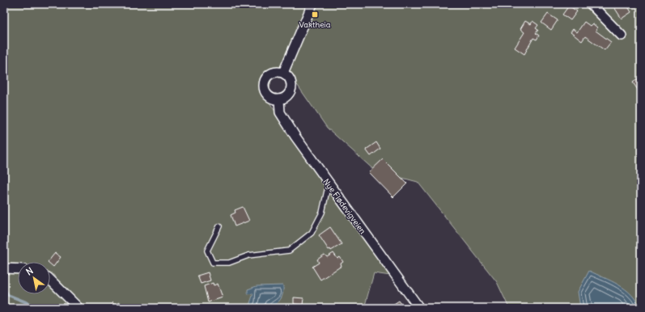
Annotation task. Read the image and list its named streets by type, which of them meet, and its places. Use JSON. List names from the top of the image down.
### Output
{
  "streets": {
    "street": ["Nye Flødevigveien"]
  },
  "places": {
    "transit": ["Vaktheia"]
  },
  "north": "top left"
}
